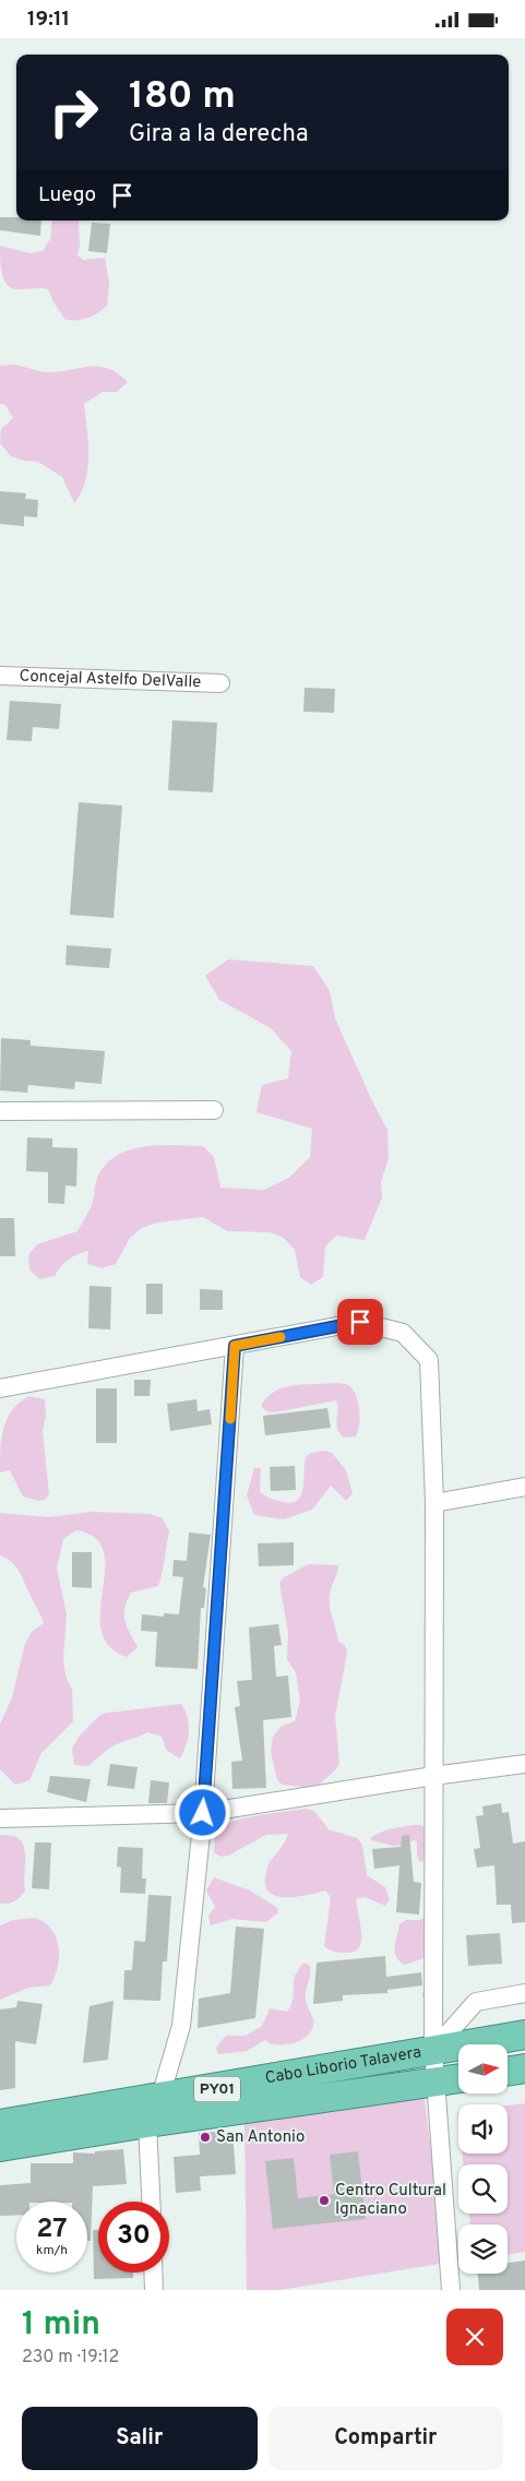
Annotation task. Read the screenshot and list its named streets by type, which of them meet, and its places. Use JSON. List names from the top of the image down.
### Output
{
  "streets": {
    "highway": ["Cabo Liborio Talavera", "PY01"],
    "street": ["Concejal Astelfo DelValle"]
  },
  "places": ["San Antonio", "Centro Cultural Ignaciano"],
  "north": "right",
  "page": {
    "status": "19:11",
    "turn": ["180 m", "Gira a la derecha"],
    "then": "Luego",
    "speed": "27 km/h",
    "limit": "30",
    "heading": ["1 min", "230 m · 19:12"],
    "buttons": ["Salir", "Compartir"]
  }
}
